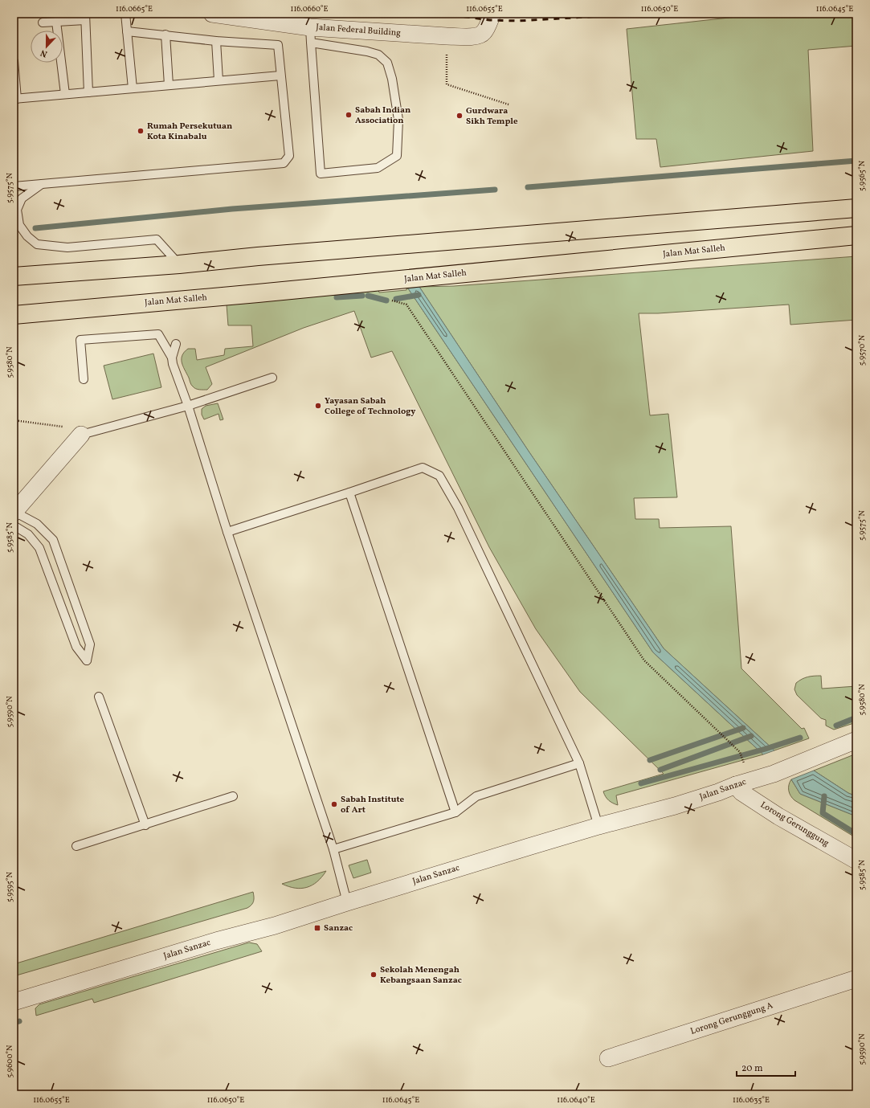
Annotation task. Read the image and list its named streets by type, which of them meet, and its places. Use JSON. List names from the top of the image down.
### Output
{
  "streets": {
    "main road": ["Jalan Mat Salleh"],
    "street": [
      "Jalan Federal Building",
      "Jalan Sanzac",
      "Lorong Gerunggung",
      "Lorong Gerunggung A"
    ]
  },
  "crossings": [
    ["Jalan Sanzac", "Lorong Gerunggung"]
  ],
  "places": {
    "other": [
      "Sabah Indian Association",
      "Gurdwara Sikh Temple",
      "Rumah Persekutuan Kota Kinabalu",
      "Yayasan Sabah College of Technology",
      "Sabah Institute of Art",
      "Sekolah Menengah Kebangsaan Sanzac"
    ],
    "transit": ["Sanzac"]
  },
  "scale_bar": "20 m",
  "north": "bottom",
  "coordinates": [
    "116.0665°E",
    "116.0660°E",
    "116.0655°E",
    "116.0650°E",
    "116.0645°E",
    "5.9565°N",
    "5.9575°N",
    "5.9570°N",
    "5.9580°N",
    "5.9585°N",
    "5.9590°N",
    "5.9595°N",
    "5.9600°N",
    "116.0640°E",
    "116.0635°E"
  ]
}
